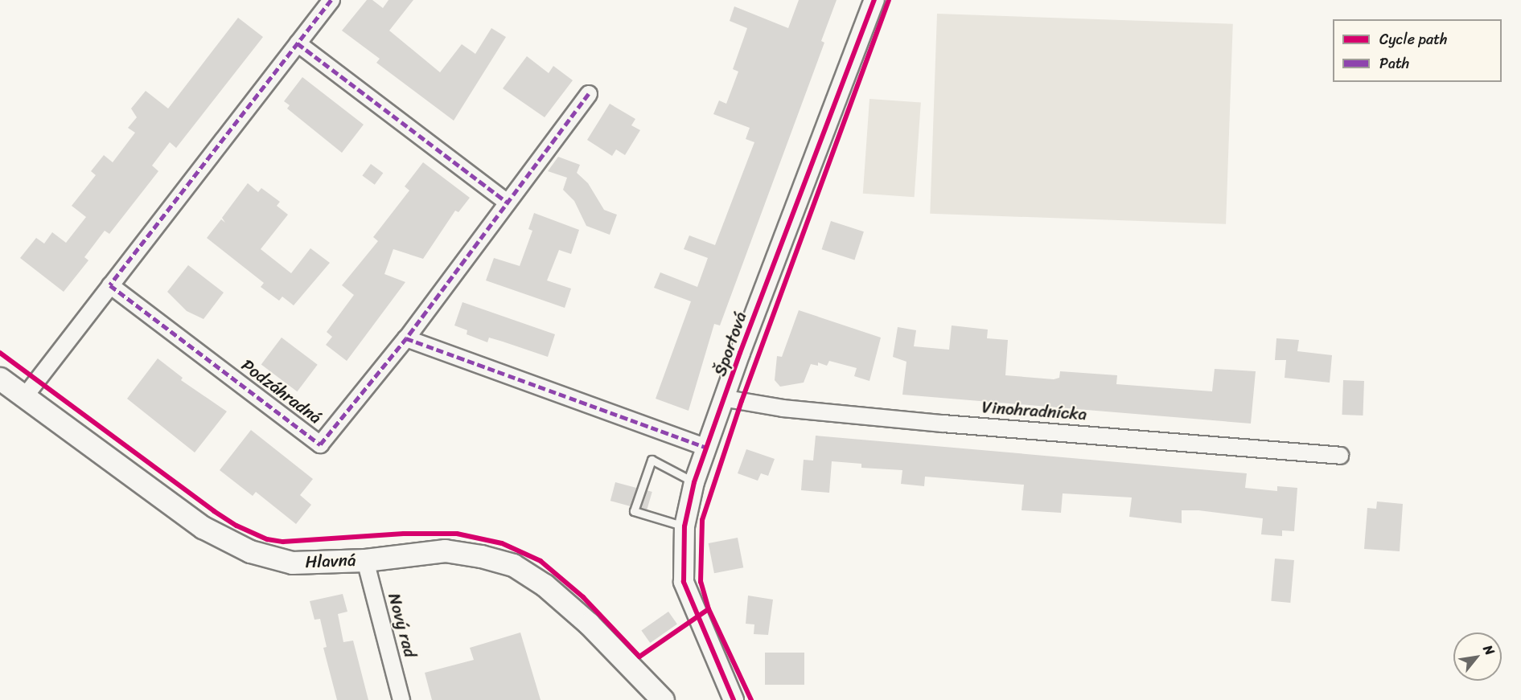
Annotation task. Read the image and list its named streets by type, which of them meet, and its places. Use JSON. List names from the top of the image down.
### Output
{
  "streets": {
    "main road": ["Hlavná"],
    "street": [
      "Športová",
      "Podzáhradná",
      "Vinohradnícka",
      "Nový rad"
    ]
  },
  "crossings": [
    ["Športová", "Vinohradnícka"],
    ["Hlavná", "Nový rad"]
  ],
  "legend": ["Cycle path", "Path"],
  "north": "top right"
}
